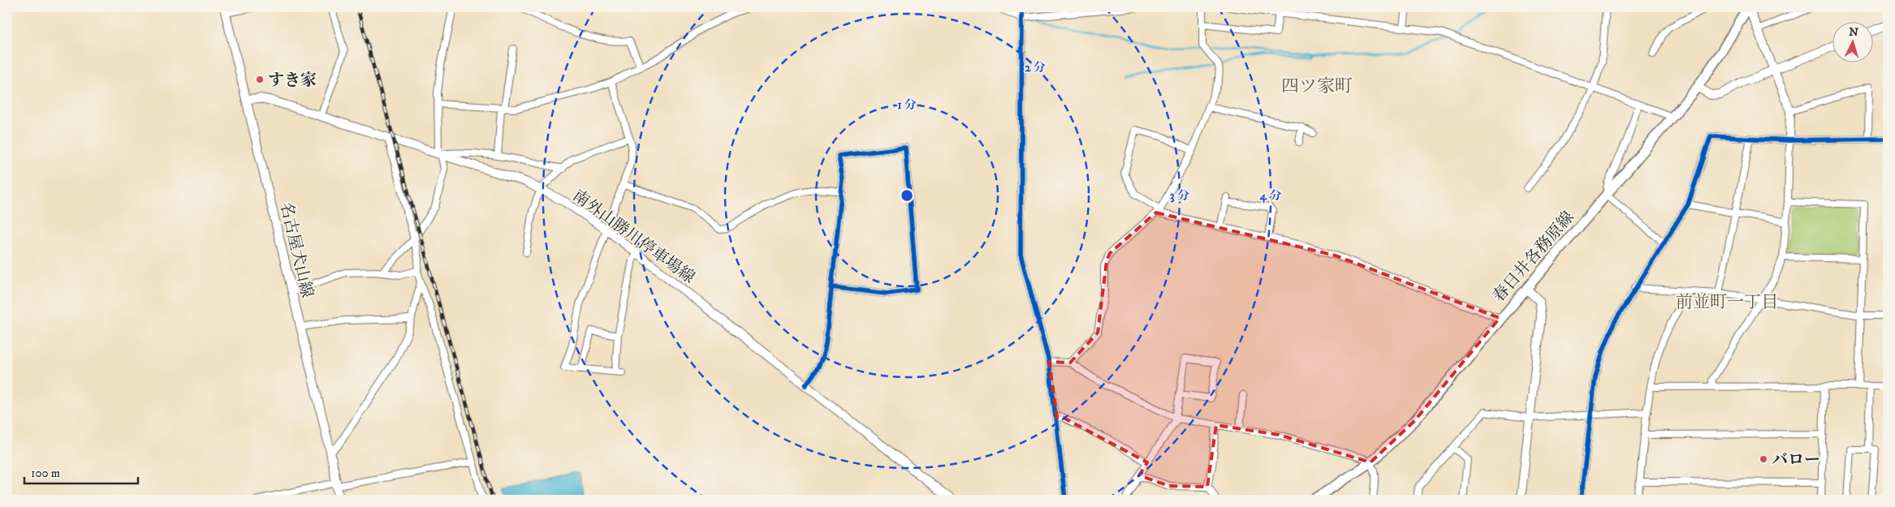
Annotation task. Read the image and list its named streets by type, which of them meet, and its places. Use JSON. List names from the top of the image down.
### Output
{
  "streets": {
    "main road": ["南外山勝川停車場線", "名古屋犬山線", "春日井各務原線"]
  },
  "crossings": [
    ["南外山勝川停車場線", "名古屋犬山線"]
  ],
  "districts": ["四ツ家町", "前並町一丁目"],
  "places": ["すき家", "バロー"],
  "scale_bar": "100 m",
  "north": "top",
  "rings": [
    "2 分",
    "1 分",
    "3 分",
    "4 分"
  ]
}
